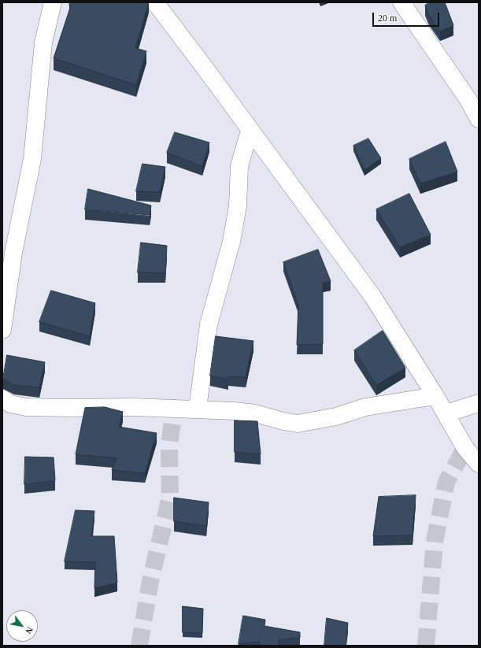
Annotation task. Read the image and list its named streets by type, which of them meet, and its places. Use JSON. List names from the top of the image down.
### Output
{
  "scale_bar": "20 m",
  "north": "bottom right"
}
